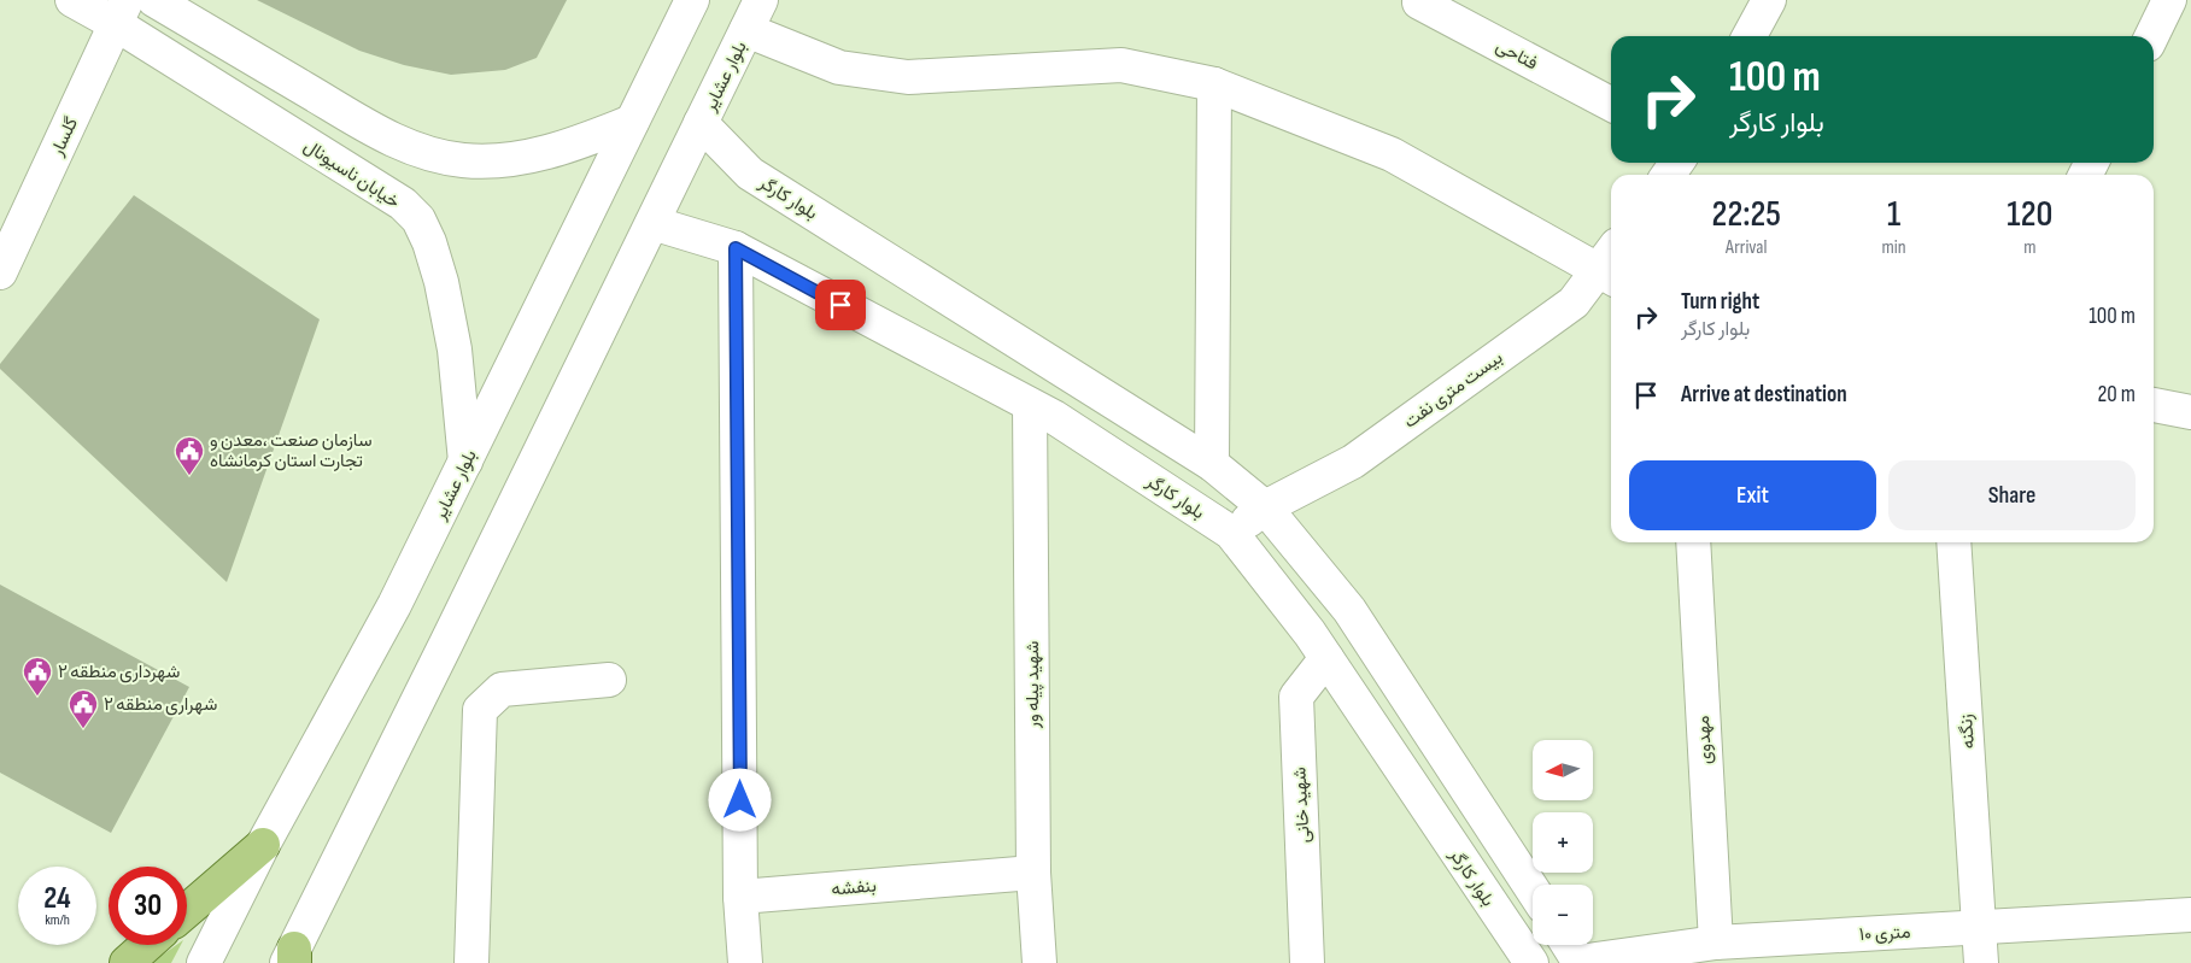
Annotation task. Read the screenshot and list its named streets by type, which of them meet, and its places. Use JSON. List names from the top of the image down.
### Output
{
  "streets": {
    "street": [
      "فتاحی",
      "بلوار عشایر",
      "گلسار",
      "خیابان ناسیونال",
      "بلوار کارگر",
      "بیست متری نفت",
      "شهید پیله ور",
      "زنگنه",
      "مهدوی",
      "شهید خانی",
      "بنفشه",
      "۱۰ متری"
    ]
  },
  "crossings": [
    ["بلوار عشایر", "خیابان ناسیونال"],
    ["بلوار عشایر", "بلوار کارگر"],
    ["گلسار", "خیابان ناسیونال"],
    ["بلوار کارگر", "بیست متری نفت"],
    ["بلوار کارگر", "شهید پیله ور"],
    ["بلوار کارگر", "شهید خانی"],
    ["شهید پیله ور", "بنفشه"],
    ["زنگنه", "۱۰ متری"],
    ["مهدوی", "۱۰ متری"]
  ],
  "places": {
    "public building": ["سازمان صنعت ،معدن و تجارت استان کرمانشاه", "شهرداری منطقه ۲", "شهراری منطقه ۲"]
  },
  "north": "left",
  "page": {
    "turn": ["100 m", "بلوار کارگر"],
    "eta": [
      "22:25",
      "Arrival",
      "1",
      "min",
      "120",
      "m"
    ],
    "list": [
      {
        "name": "Turn right",
        "note": "بلوار کارگر",
        "value": "100 m"
      },
      {
        "name": "Arrive at destination",
        "value": "20 m"
      }
    ],
    "buttons": ["Exit", "Share"],
    "map_buttons": ["+", "−"],
    "speed": "24 km/h",
    "limit": "30"
  }
}
